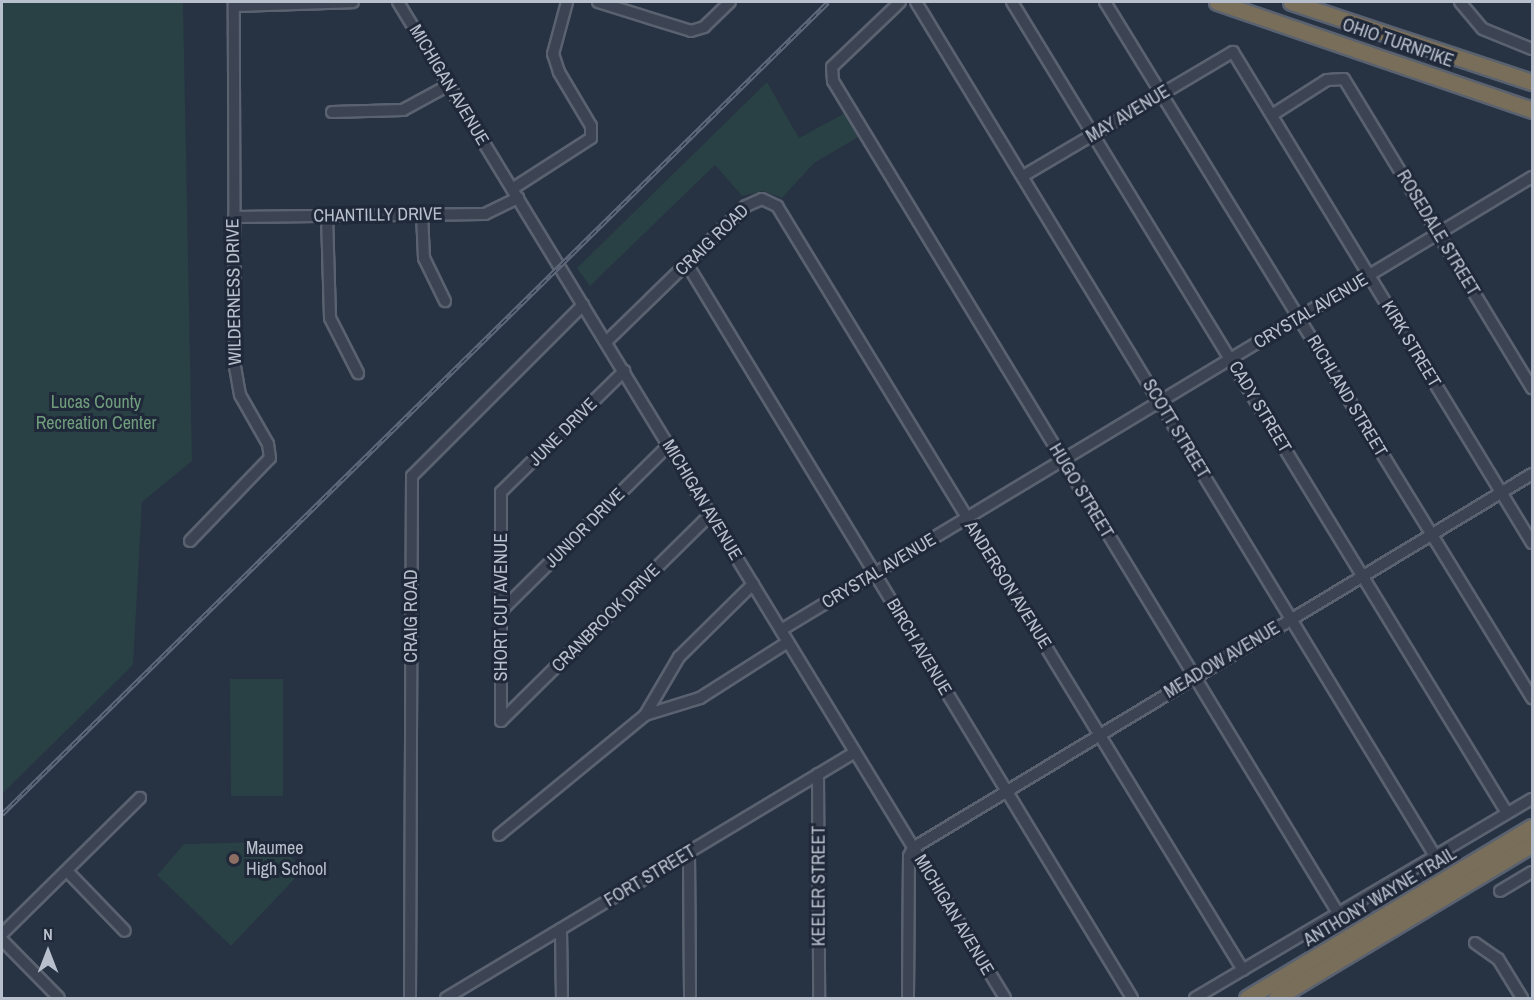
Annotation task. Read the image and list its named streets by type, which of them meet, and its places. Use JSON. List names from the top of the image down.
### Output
{
  "streets": {
    "highway": ["OHIO TURNPIKE", "ANTHONY WAYNE TRAIL"],
    "street": [
      "MICHIGAN AVENUE",
      "MAY AVENUE",
      "CHANTILLY DRIVE",
      "ROSEDALE STREET",
      "CRAIG ROAD",
      "WILDERNESS DRIVE",
      "CRYSTAL AVENUE",
      "KIRK STREET",
      "RICHLAND STREET",
      "CADY STREET",
      "SCOTT STREET",
      "JUNE DRIVE",
      "HUGO STREET",
      "JUNIOR DRIVE",
      "ANDERSON AVENUE",
      "SHORT CUT AVENUE",
      "CRANBROOK DRIVE",
      "BIRCH AVENUE",
      "MEADOW AVENUE",
      "FORT STREET",
      "KEELER STREET"
    ]
  },
  "crossings": [
    ["MICHIGAN AVENUE", "CHANTILLY DRIVE"],
    ["MICHIGAN AVENUE", "CRAIG ROAD"],
    ["MICHIGAN AVENUE", "CRYSTAL AVENUE"],
    ["MICHIGAN AVENUE", "JUNE DRIVE"],
    ["MICHIGAN AVENUE", "JUNIOR DRIVE"],
    ["MICHIGAN AVENUE", "CRANBROOK DRIVE"],
    ["MICHIGAN AVENUE", "MEADOW AVENUE"],
    ["MICHIGAN AVENUE", "FORT STREET"],
    ["MAY AVENUE", "KIRK STREET"],
    ["MAY AVENUE", "RICHLAND STREET"],
    ["MAY AVENUE", "CADY STREET"],
    ["MAY AVENUE", "SCOTT STREET"],
    ["CHANTILLY DRIVE", "WILDERNESS DRIVE"],
    ["ROSEDALE STREET", "CRYSTAL AVENUE"],
    ["ROSEDALE STREET", "KIRK STREET"],
    ["CRAIG ROAD", "ANDERSON AVENUE"],
    ["CRAIG ROAD", "BIRCH AVENUE"],
    ["CRYSTAL AVENUE", "KIRK STREET"],
    ["CRYSTAL AVENUE", "RICHLAND STREET"],
    ["CRYSTAL AVENUE", "CADY STREET"],
    ["CRYSTAL AVENUE", "SCOTT STREET"],
    ["CRYSTAL AVENUE", "HUGO STREET"],
    ["CRYSTAL AVENUE", "ANDERSON AVENUE"],
    ["CRYSTAL AVENUE", "BIRCH AVENUE"],
    ["KIRK STREET", "MEADOW AVENUE"],
    ["RICHLAND STREET", "MEADOW AVENUE"],
    ["CADY STREET", "MEADOW AVENUE"],
    ["SCOTT STREET", "MEADOW AVENUE"],
    ["JUNE DRIVE", "SHORT CUT AVENUE"],
    ["HUGO STREET", "MEADOW AVENUE"],
    ["JUNIOR DRIVE", "SHORT CUT AVENUE"],
    ["ANDERSON AVENUE", "MEADOW AVENUE"],
    ["SHORT CUT AVENUE", "CRANBROOK DRIVE"],
    ["BIRCH AVENUE", "MEADOW AVENUE"],
    ["FORT STREET", "KEELER STREET"]
  ],
  "parks": ["Lucas County Recreation Center"],
  "places": ["Maumee High School"],
  "north": "top"
}
